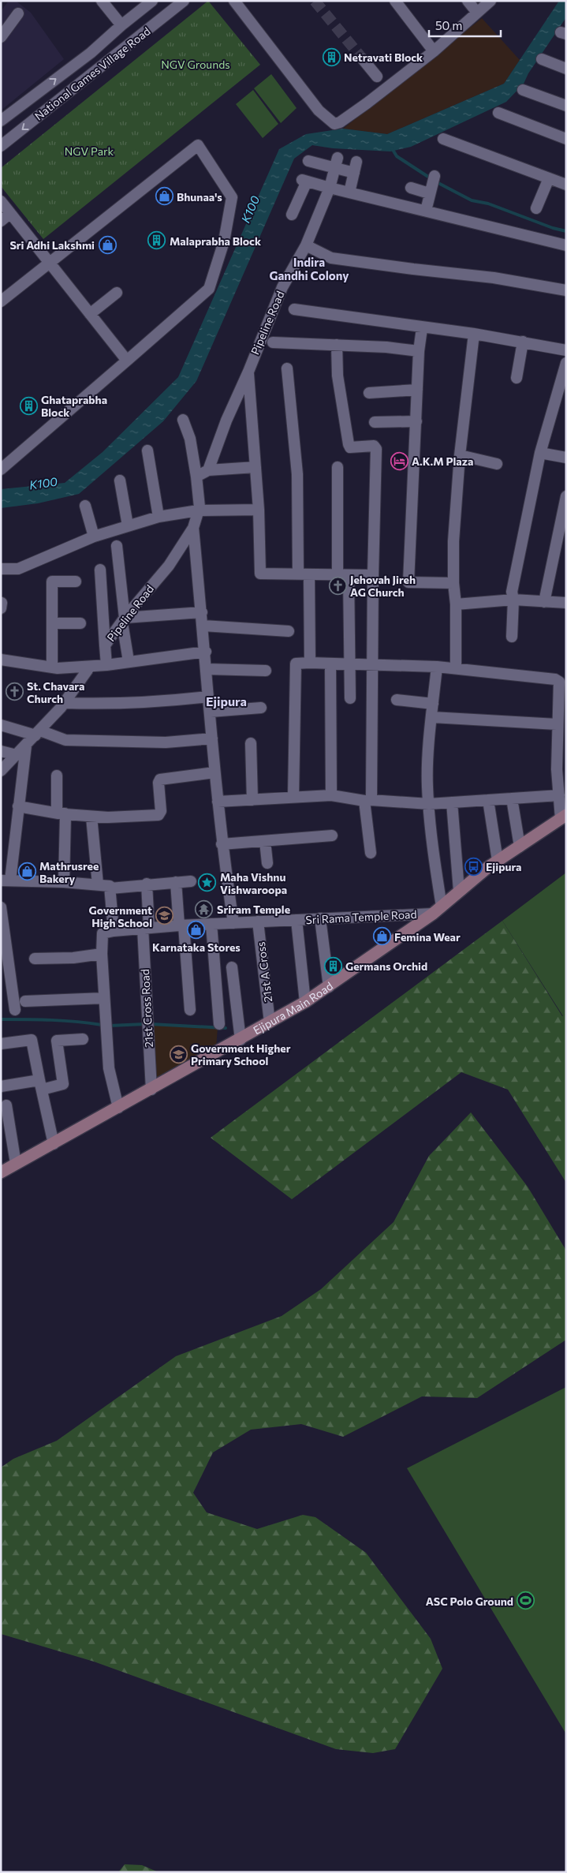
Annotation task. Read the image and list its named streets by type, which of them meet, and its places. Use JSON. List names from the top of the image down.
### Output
{
  "streets": {
    "street": [
      "National Games Village Road",
      "Pipeline Road",
      "Sri Rama Temple Road",
      "21st A Cross",
      "21st Cross Road",
      "Ejipura Main Road"
    ]
  },
  "crossings": [
    ["Sri Rama Temple Road", "21st A Cross"],
    ["Sri Rama Temple Road", "21st Cross Road"],
    ["Sri Rama Temple Road", "Ejipura Main Road"],
    ["21st A Cross", "Ejipura Main Road"],
    ["21st Cross Road", "Ejipura Main Road"]
  ],
  "districts": ["Indira Gandhi Colony", "Ejipura"],
  "water": ["K100"],
  "parks": ["NGV Grounds", "NGV Park"],
  "places": {
    "building": [
      "Netravati Block",
      "Malaprabha Block",
      "Ghataprabha Block",
      "Germans Orchid"
    ],
    "shop": [
      "Bhunaa's",
      "Sri Adhi Lakshmi",
      "Mathrusree Bakery",
      "Karnataka Stores",
      "Femina Wear"
    ],
    "hotel": ["A.K.M Plaza"],
    "church": ["Jehovah Jireh AG Church", "St. Chavara Church"],
    "bus stop": ["Ejipura"],
    "place": ["Maha Vishnu Vishwaroopa"],
    "temple": ["Sriram Temple"],
    "school or university": ["Government High School", "Government Higher Primary School"],
    "sports": ["ASC Polo Ground"]
  },
  "scale_bar": "50 m"
}
